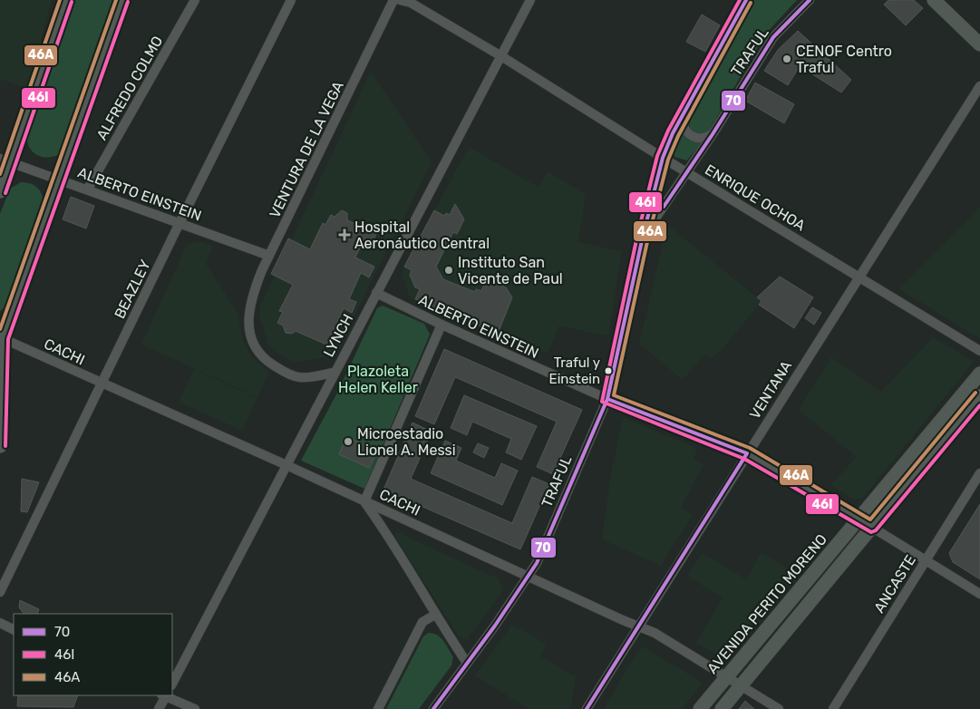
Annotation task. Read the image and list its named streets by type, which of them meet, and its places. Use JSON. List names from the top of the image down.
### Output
{
  "streets": {
    "main road": ["AVENIDA PERITO MORENO"],
    "street": [
      "TRAFUL",
      "ALFREDO COLMO",
      "VENTURA DE LA VEGA",
      "ALBERTO EINSTEIN",
      "ENRIQUE OCHOA",
      "BEAZLEY",
      "LYNCH",
      "CACHI",
      "VENTANA",
      "ANCASTE"
    ]
  },
  "crossings": [
    ["TRAFUL", "ALBERTO EINSTEIN"],
    ["TRAFUL", "ENRIQUE OCHOA"],
    ["TRAFUL", "CACHI"],
    ["ALFREDO COLMO", "ALBERTO EINSTEIN"],
    ["VENTURA DE LA VEGA", "ALBERTO EINSTEIN"],
    ["VENTURA DE LA VEGA", "LYNCH"],
    ["ALBERTO EINSTEIN", "BEAZLEY"],
    ["ALBERTO EINSTEIN", "LYNCH"],
    ["ALBERTO EINSTEIN", "VENTANA"],
    ["ALBERTO EINSTEIN", "ANCASTE"],
    ["ALBERTO EINSTEIN", "AVENIDA PERITO MORENO"],
    ["ENRIQUE OCHOA", "LYNCH"],
    ["ENRIQUE OCHOA", "VENTANA"],
    ["BEAZLEY", "CACHI"],
    ["LYNCH", "CACHI"],
    ["CACHI", "VENTANA"],
    ["CACHI", "AVENIDA PERITO MORENO"]
  ],
  "parks": ["Plazoleta Helen Keller"],
  "places": {
    "other": [
      "CENOF Centro Traful",
      "Instituto San Vicente de Paul",
      "Traful y Einstein",
      "Microestadio Lionel A. Messi"
    ],
    "health": ["Hospital Aeronáutico Central"]
  },
  "lines": ["transit line 70", "transit line 46I", "transit line 46A"],
  "legend": ["70", "46I", "46A"]
}
